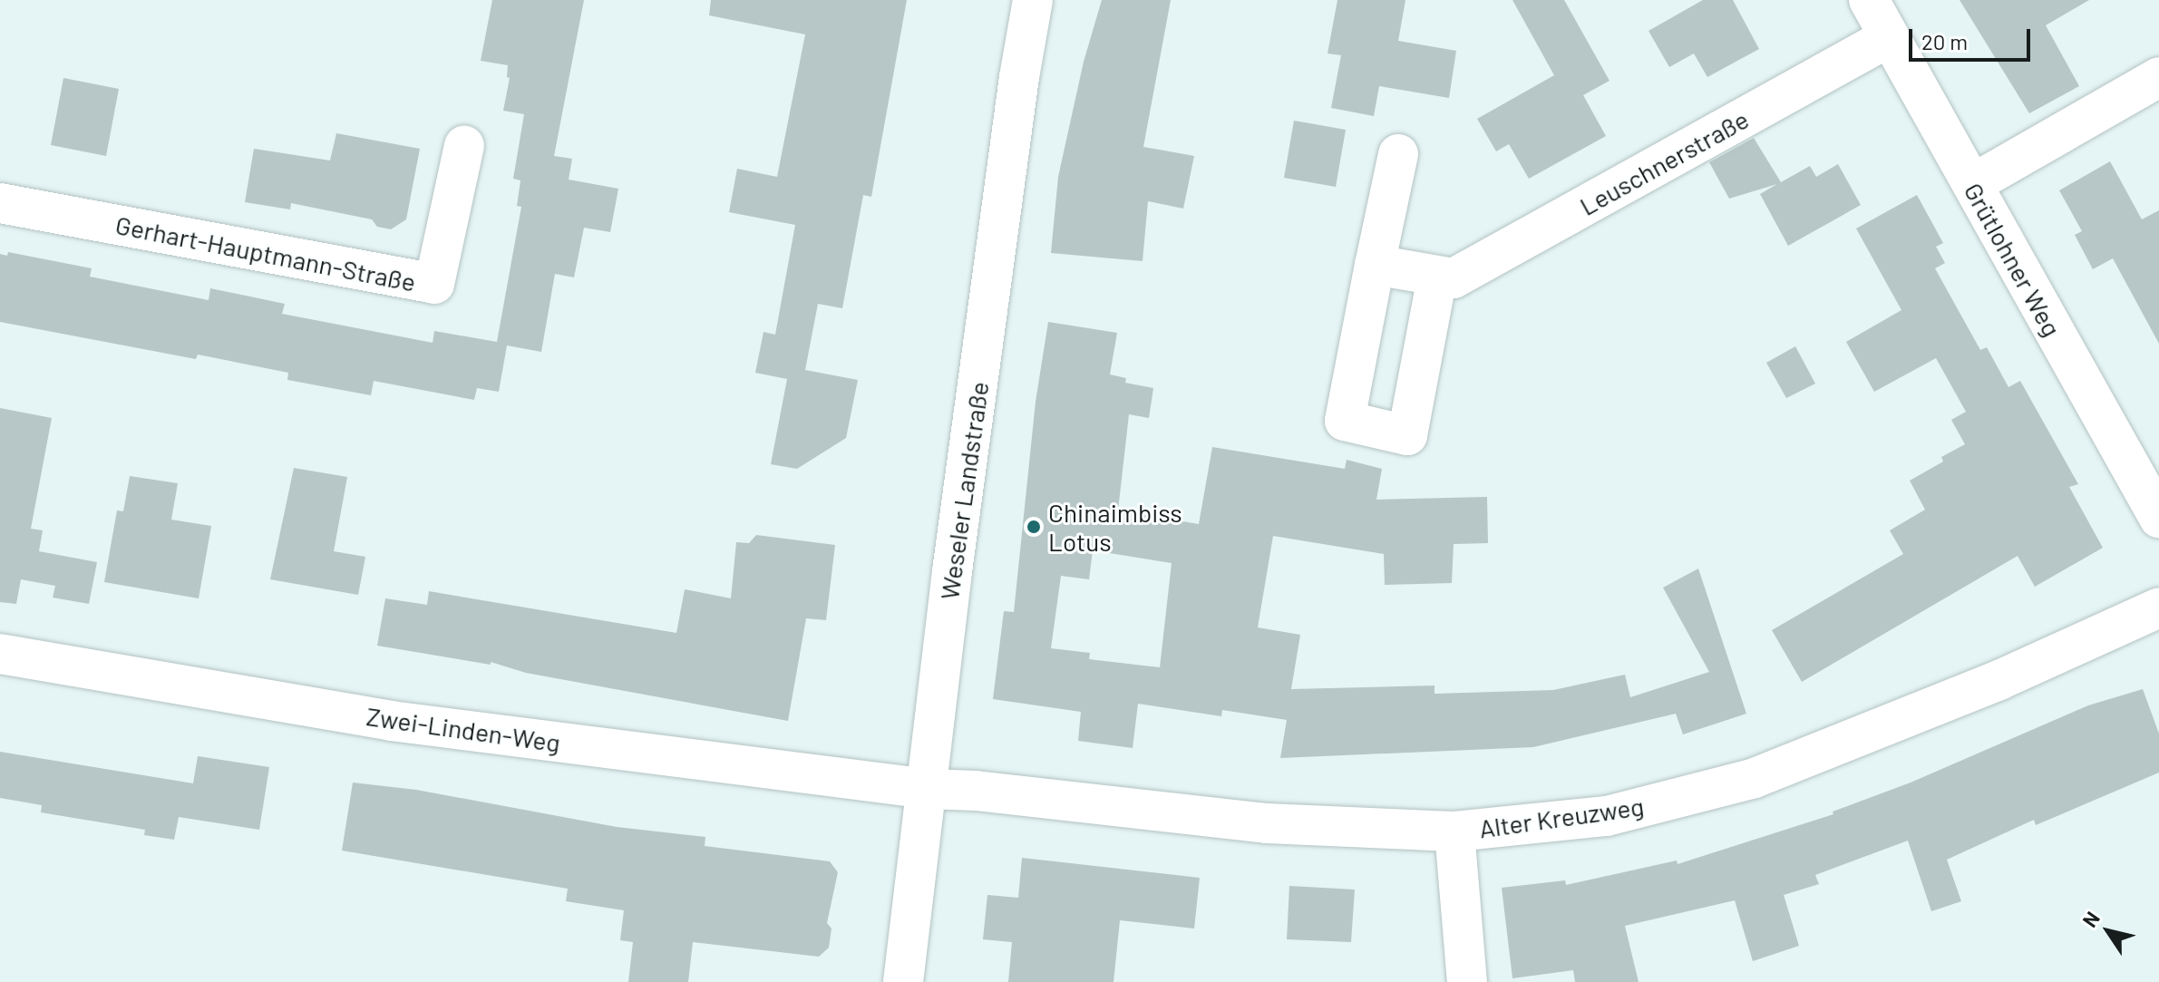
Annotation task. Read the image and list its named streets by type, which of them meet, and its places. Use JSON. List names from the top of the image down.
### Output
{
  "streets": {
    "street": [
      "Leuschnerstraße",
      "Gerhart-Hauptmann-Straße",
      "Grütlohner Weg",
      "Weseler Landstraße",
      "Zwei-Linden-Weg",
      "Alter Kreuzweg"
    ]
  },
  "crossings": [
    ["Leuschnerstraße", "Grütlohner Weg"],
    ["Weseler Landstraße", "Zwei-Linden-Weg"],
    ["Weseler Landstraße", "Alter Kreuzweg"],
    ["Zwei-Linden-Weg", "Alter Kreuzweg"]
  ],
  "places": ["Chinaimbiss Lotus"],
  "scale_bar": "20 m",
  "north": "top left"
}
